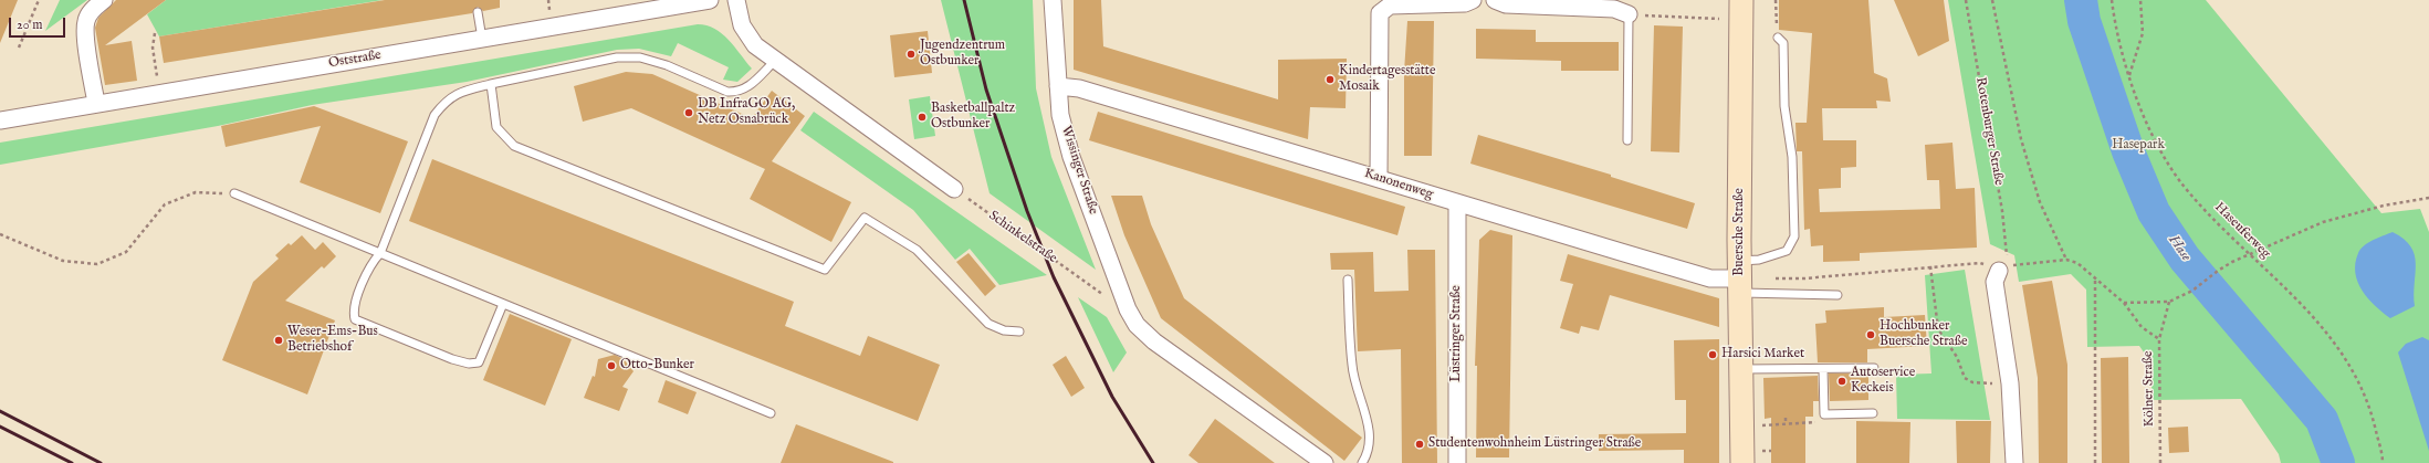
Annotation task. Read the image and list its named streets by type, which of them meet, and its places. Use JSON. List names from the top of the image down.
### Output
{
  "streets": {
    "main road": ["Buersche Straße"],
    "street": [
      "Oststraße",
      "Wissinger Straße",
      "Kanonenweg",
      "Lüstringer Straße"
    ],
    "path": [
      "Rotenburger Straße",
      "Haseuferweg",
      "Schinkelstraße",
      "Kölner Straße"
    ]
  },
  "crossings": [
    ["Wissinger Straße", "Kanonenweg"],
    ["Wissinger Straße", "Schinkelstraße"],
    ["Kanonenweg", "Buersche Straße"],
    ["Kanonenweg", "Lüstringer Straße"]
  ],
  "water": ["Hase"],
  "parks": ["Hasepark"],
  "places": [
    "Jugendzentrum Ostbunker",
    "Kindertagesstätte Mosaik",
    "DB InfraGO AG, Netz Osnabrück",
    "Basketballpaltz Ostbunker",
    "Hochbunker Buersche Straße",
    "Weser-Ems-Bus Betriebshof",
    "Harsici Market",
    "Otto-Bunker",
    "Autoservice Keckeis",
    "Studentenwohnheim Lüstringer Straße"
  ],
  "scale_bar": "20 m"
}
